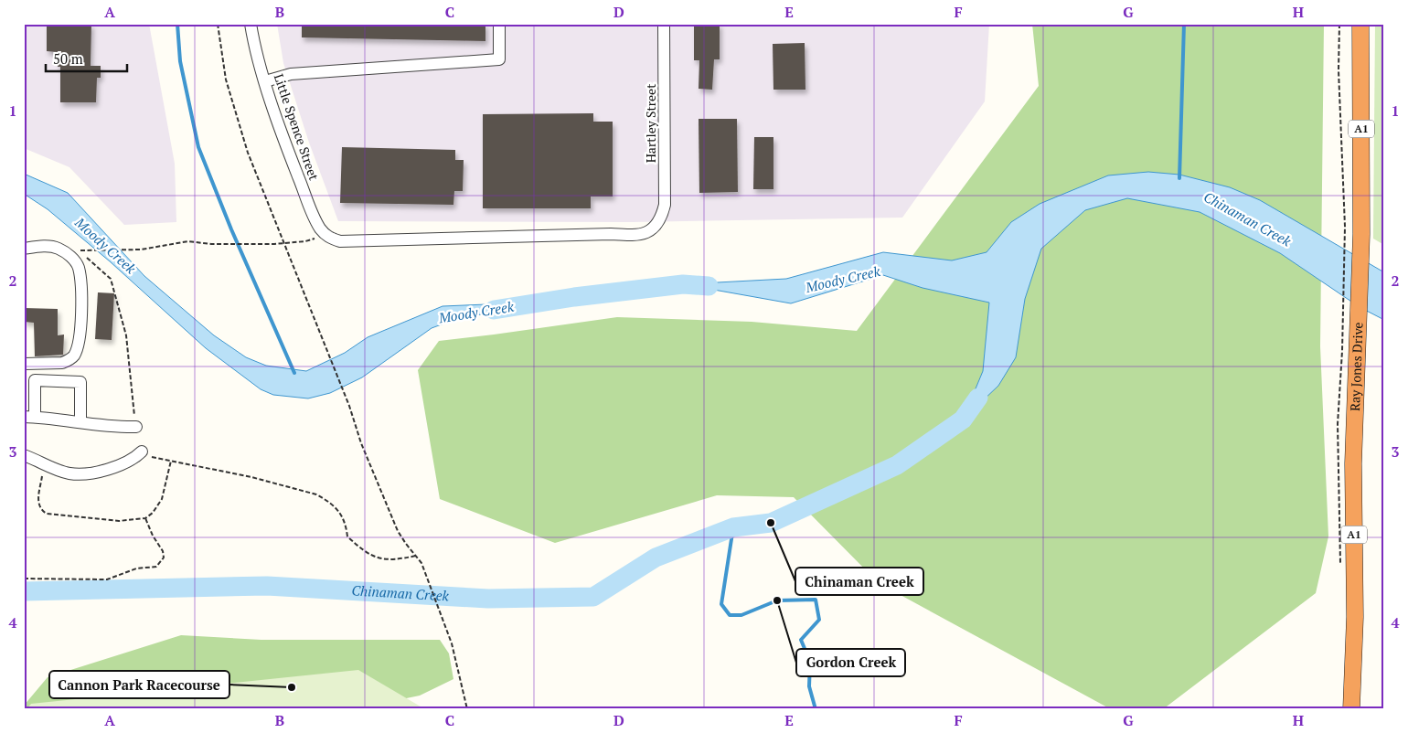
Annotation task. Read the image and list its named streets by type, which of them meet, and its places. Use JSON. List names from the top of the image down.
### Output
{
  "streets": {
    "highway": ["A1", "Ray Jones Drive"],
    "street": ["Hartley Street", "Little Spence Street"]
  },
  "crossings": [
    ["Hartley Street", "Little Spence Street"]
  ],
  "water": ["Chinaman Creek", "Moody Creek"],
  "places": ["Chinaman Creek", "Gordon Creek", "Cannon Park Racecourse"],
  "scale_bar": "50 m",
  "grid": {
    "columns": [
      "A",
      "B",
      "C",
      "D",
      "E",
      "F",
      "G",
      "H"
    ],
    "rows": [
      "1",
      "2",
      "3",
      "4"
    ]
  }
}
